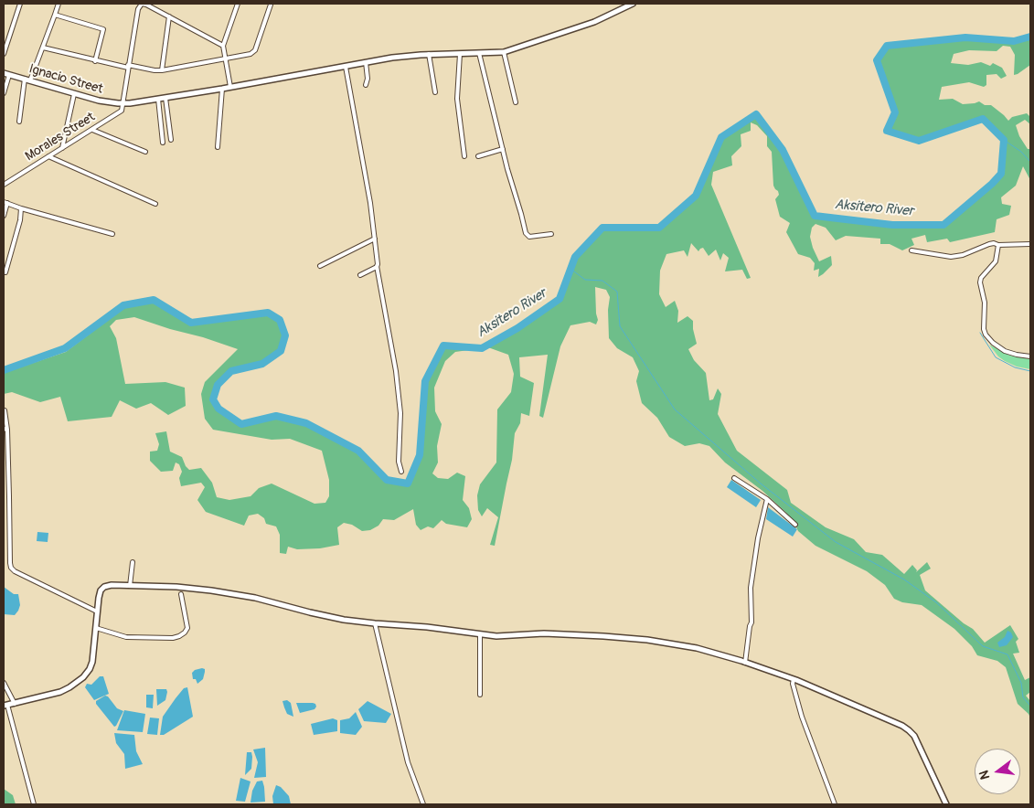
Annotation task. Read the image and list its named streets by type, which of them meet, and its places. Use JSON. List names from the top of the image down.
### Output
{
  "streets": {
    "street": ["Ignacio Street", "Morales Street"]
  },
  "crossings": [
    ["Ignacio Street", "Morales Street"]
  ],
  "water": ["Aksitero River"],
  "north": "left"
}
